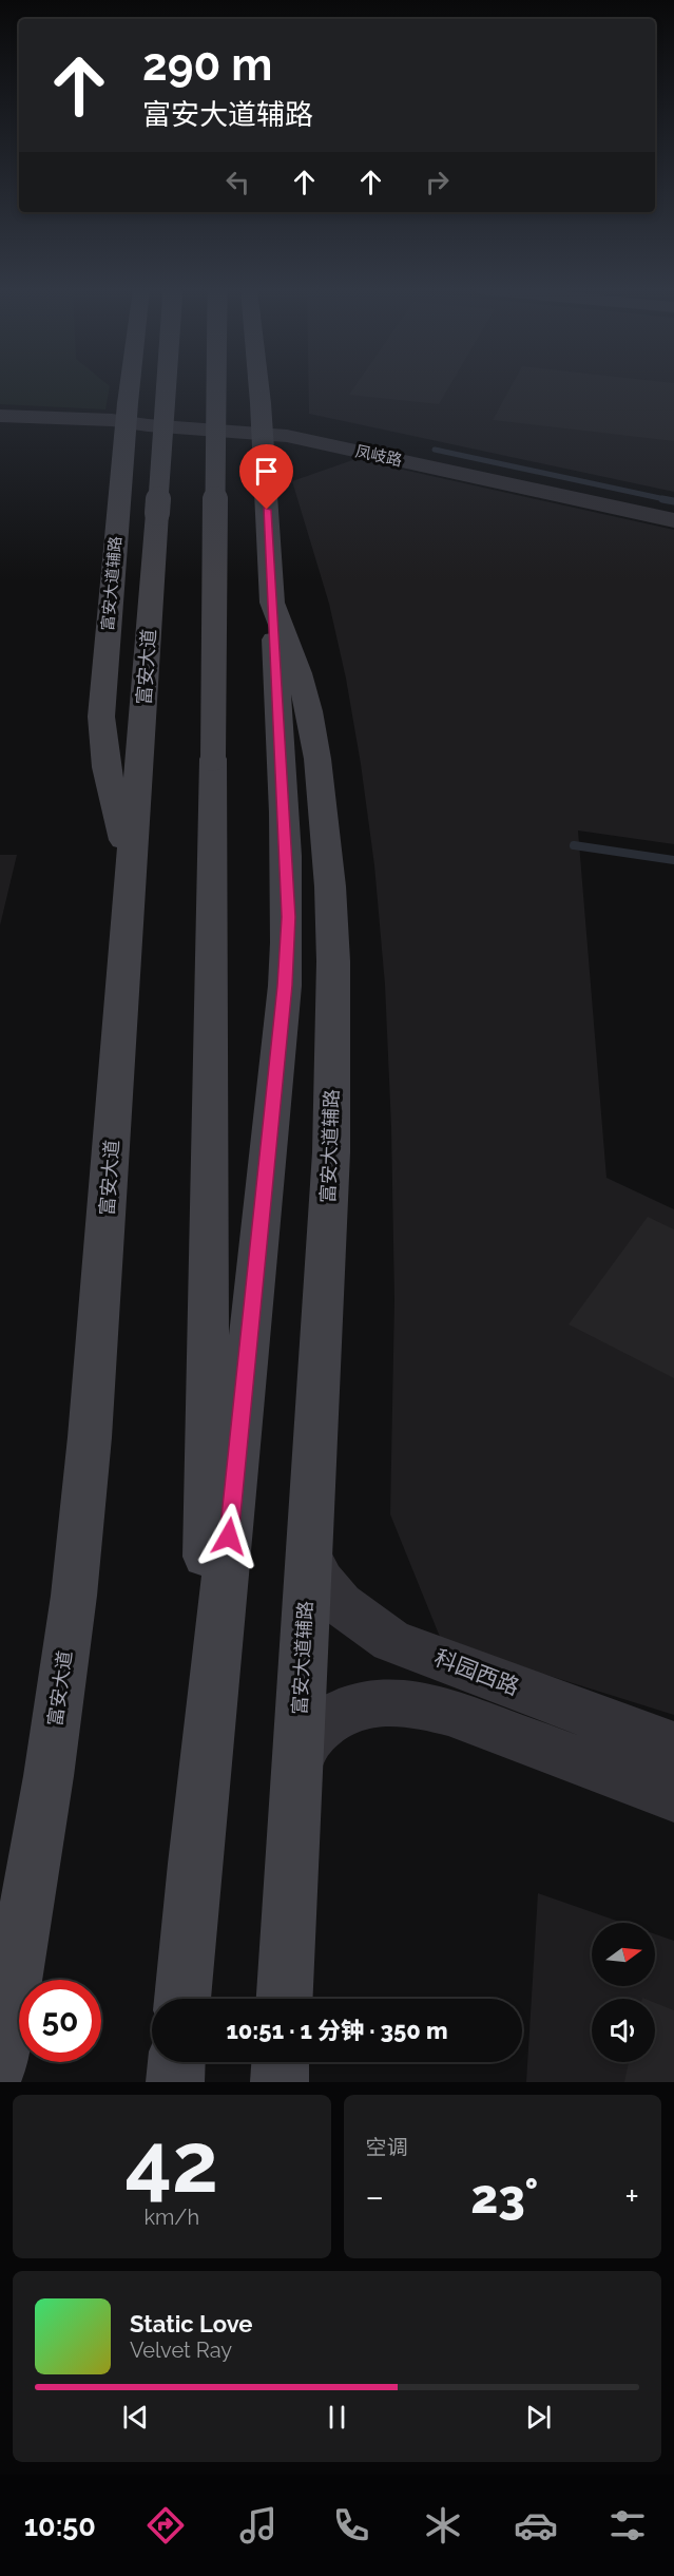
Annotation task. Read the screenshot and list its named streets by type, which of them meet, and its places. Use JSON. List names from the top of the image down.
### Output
{
  "streets": {
    "main road": ["富安大道辅路", "富安大道"],
    "street": ["凤岐路", "科园西路"]
  },
  "crossings": [
    ["凤岐路", "富安大道辅路"],
    ["富安大道辅路", "富安大道"],
    ["富安大道辅路", "科园西路"]
  ],
  "north": "right",
  "page": {
    "turn": ["290 m", "富安大道辅路"],
    "limit": "50",
    "trip": "10:51 · 1 分钟 · 350 m",
    "tile": [
      ["42", "km/h"],
      "空调"
    ],
    "heat": ["−", "23°", "+"],
    "song": ["Static Love", "Velvet Ray"],
    "tabs": "10:50"
  }
}
